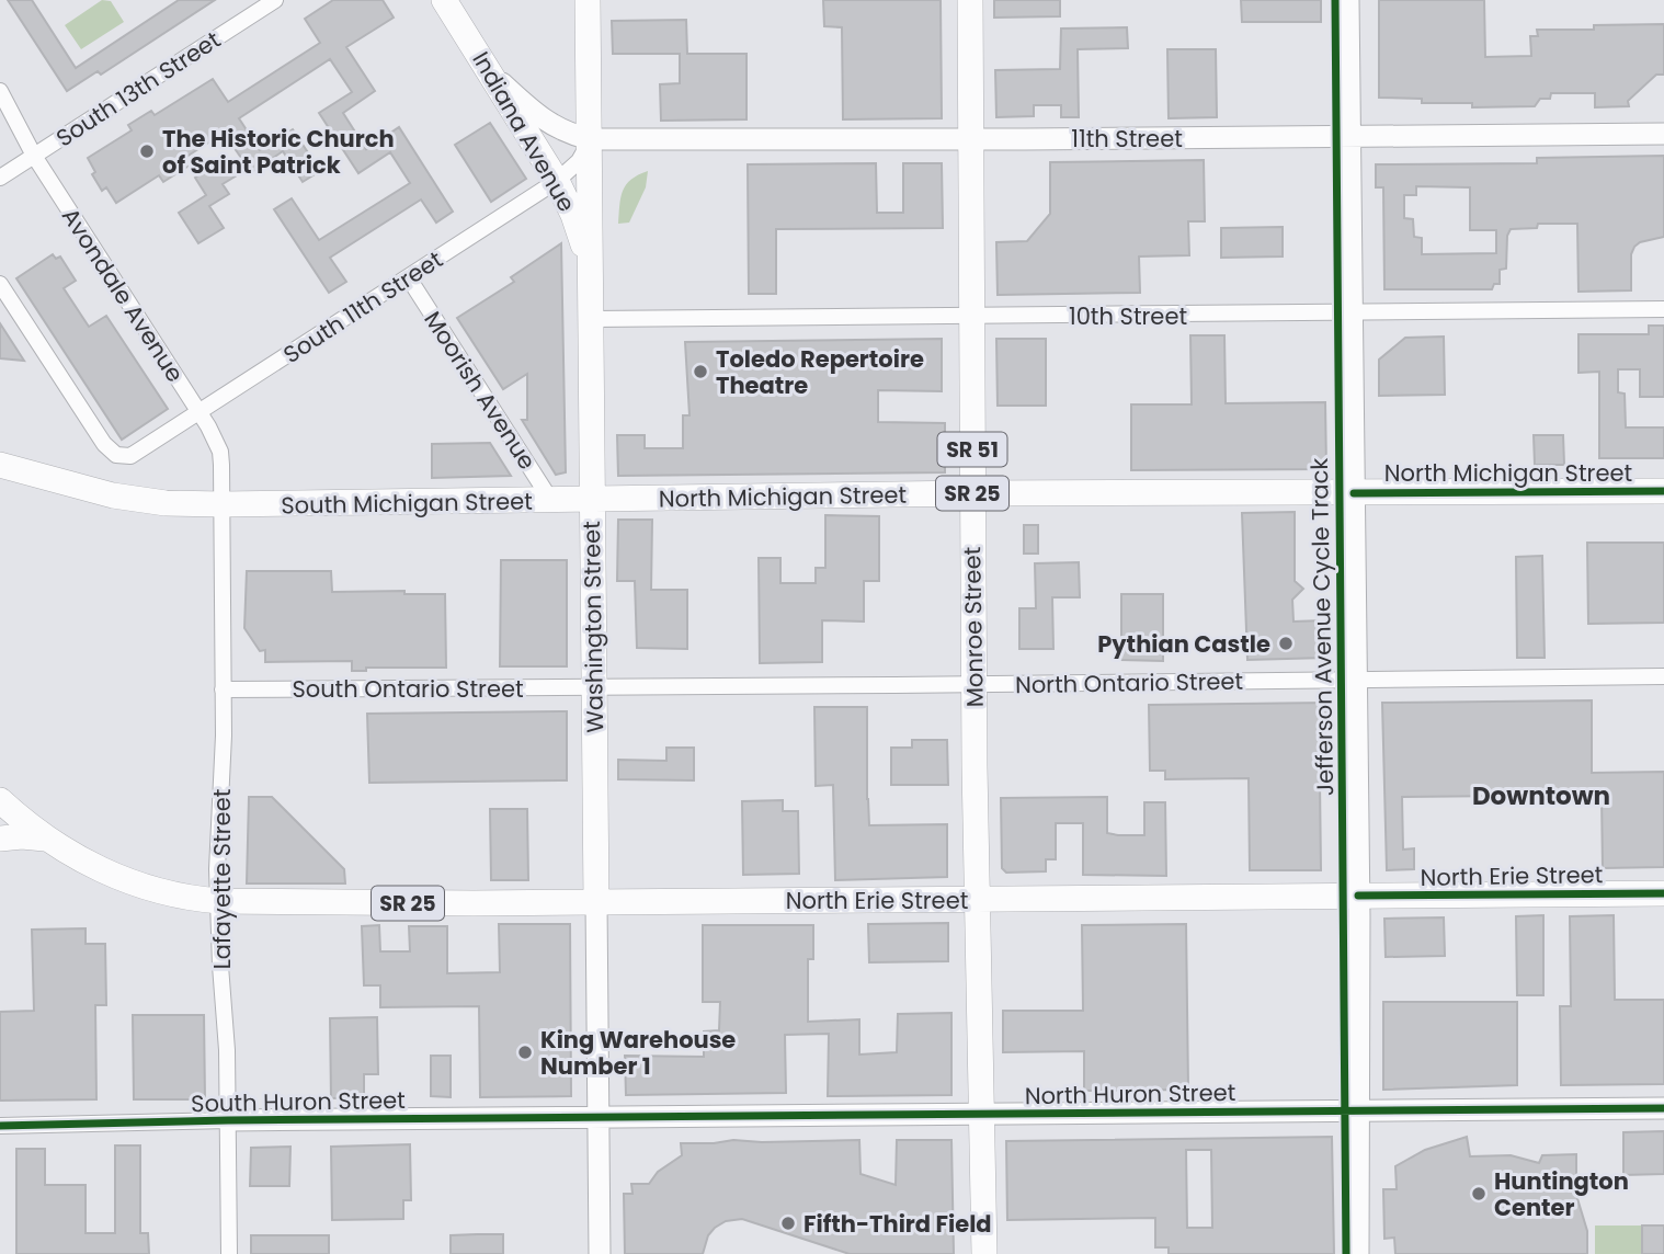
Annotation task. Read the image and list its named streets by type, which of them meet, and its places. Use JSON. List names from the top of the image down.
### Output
{
  "streets": {
    "main road": [
      "Indiana Avenue",
      "SR 51",
      "North Michigan Street",
      "SR 25",
      "South Michigan Street",
      "Washington Street",
      "Monroe Street",
      "North Erie Street"
    ],
    "street": [
      "South 13th Street",
      "11th Street",
      "Avondale Avenue",
      "South 11th Street",
      "10th Street",
      "Moorish Avenue",
      "North Ontario Street",
      "South Ontario Street",
      "Lafayette Street",
      "North Huron Street",
      "South Huron Street"
    ],
    "cycle path": ["Jefferson Avenue Cycle Track"]
  },
  "crossings": [
    ["South 13th Street", "Avondale Avenue"],
    ["Indiana Avenue", "11th Street"],
    ["Indiana Avenue", "South 11th Street"],
    ["Indiana Avenue", "Washington Street"],
    ["11th Street", "South 11th Street"],
    ["11th Street", "Washington Street"],
    ["11th Street", "Monroe Street"],
    ["Avondale Avenue", "South 11th Street"],
    ["Avondale Avenue", "SR 25"],
    ["Avondale Avenue", "South Michigan Street"],
    ["Avondale Avenue", "Lafayette Street"],
    ["South 11th Street", "Moorish Avenue"],
    ["South 11th Street", "Washington Street"],
    ["10th Street", "Washington Street"],
    ["10th Street", "Monroe Street"],
    ["Moorish Avenue", "South Michigan Street"],
    ["North Michigan Street", "South Michigan Street"],
    ["North Michigan Street", "Washington Street"],
    ["North Michigan Street", "Monroe Street"],
    ["SR 25", "South Michigan Street"],
    ["SR 25", "Washington Street"],
    ["SR 25", "North Erie Street"],
    ["SR 25", "Lafayette Street"],
    ["South Michigan Street", "Washington Street"],
    ["South Michigan Street", "Lafayette Street"],
    ["Washington Street", "North Ontario Street"],
    ["Washington Street", "South Ontario Street"],
    ["Washington Street", "North Erie Street"],
    ["Washington Street", "North Huron Street"],
    ["Washington Street", "South Huron Street"],
    ["Monroe Street", "North Ontario Street"],
    ["Monroe Street", "North Erie Street"],
    ["Monroe Street", "North Huron Street"],
    ["North Ontario Street", "South Ontario Street"],
    ["South Ontario Street", "Lafayette Street"],
    ["Lafayette Street", "South Huron Street"],
    ["North Huron Street", "South Huron Street"]
  ],
  "districts": ["Downtown"],
  "places": [
    "The Historic Church of Saint Patrick",
    "Toledo Repertoire Theatre",
    "Pythian Castle",
    "King Warehouse Number 1",
    "Huntington Center",
    "Fifth-Third Field"
  ]
}
